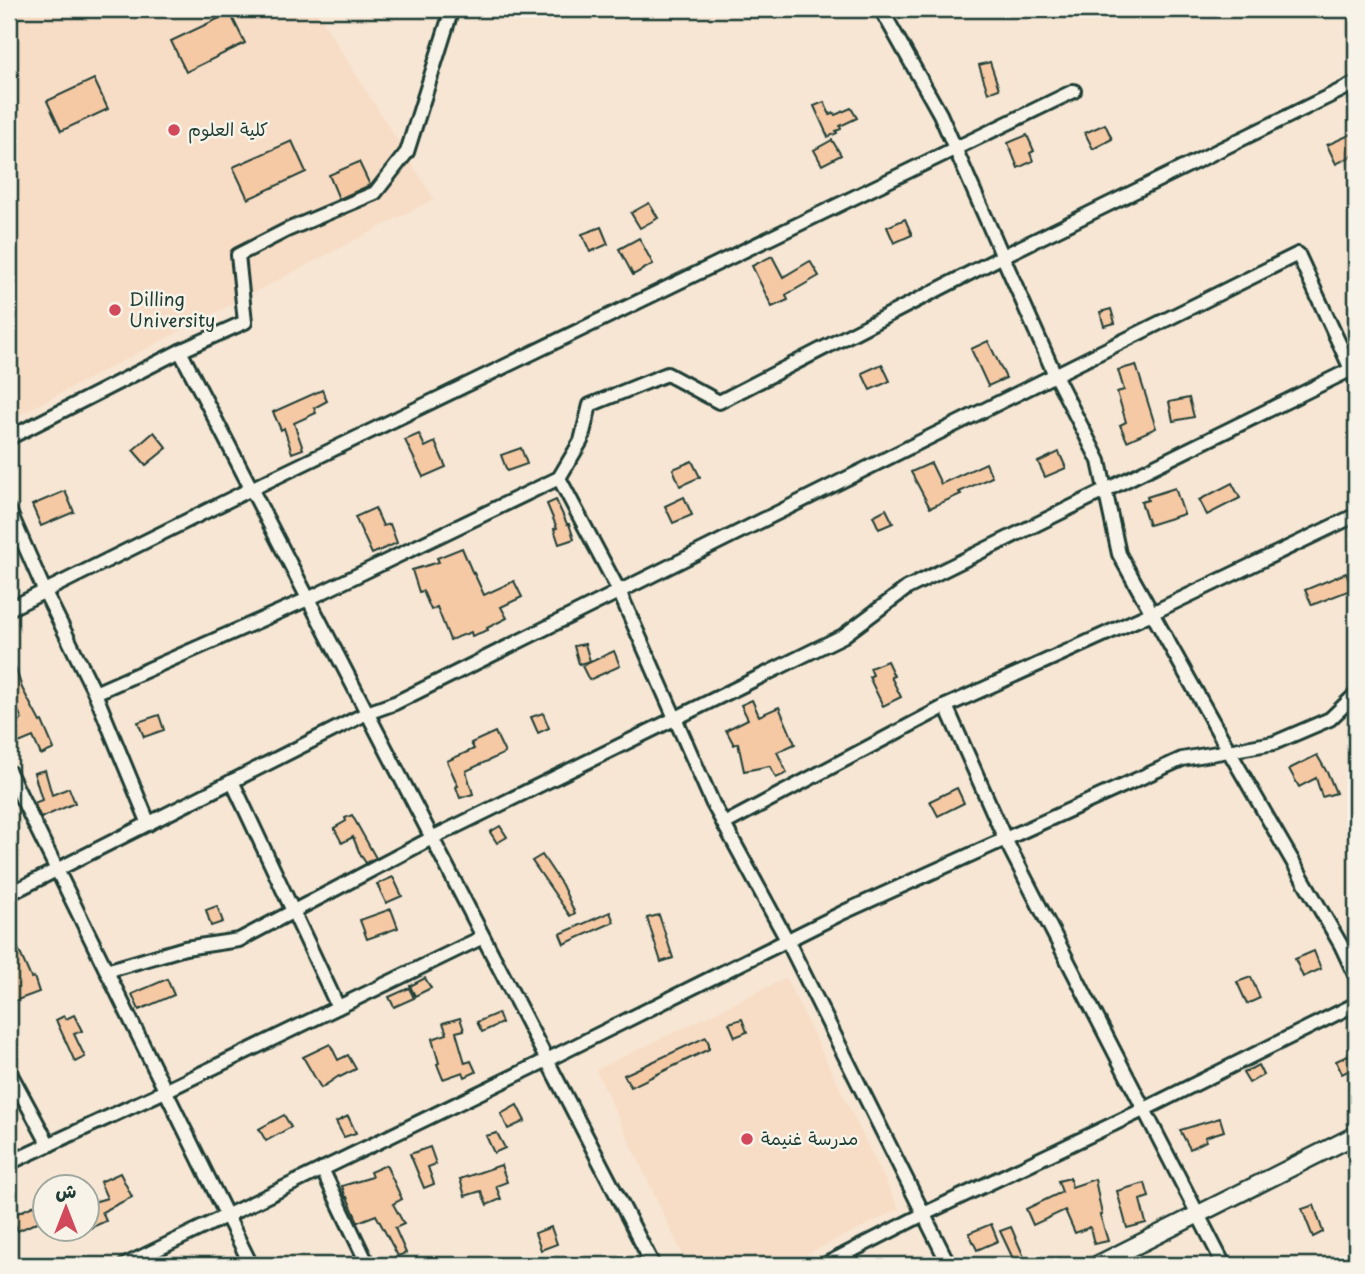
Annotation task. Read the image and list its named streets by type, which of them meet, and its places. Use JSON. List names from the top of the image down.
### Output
{
  "places": ["كلية العلوم", "Dilling University", "مدرسة غنيمة"],
  "north": "top"
}
